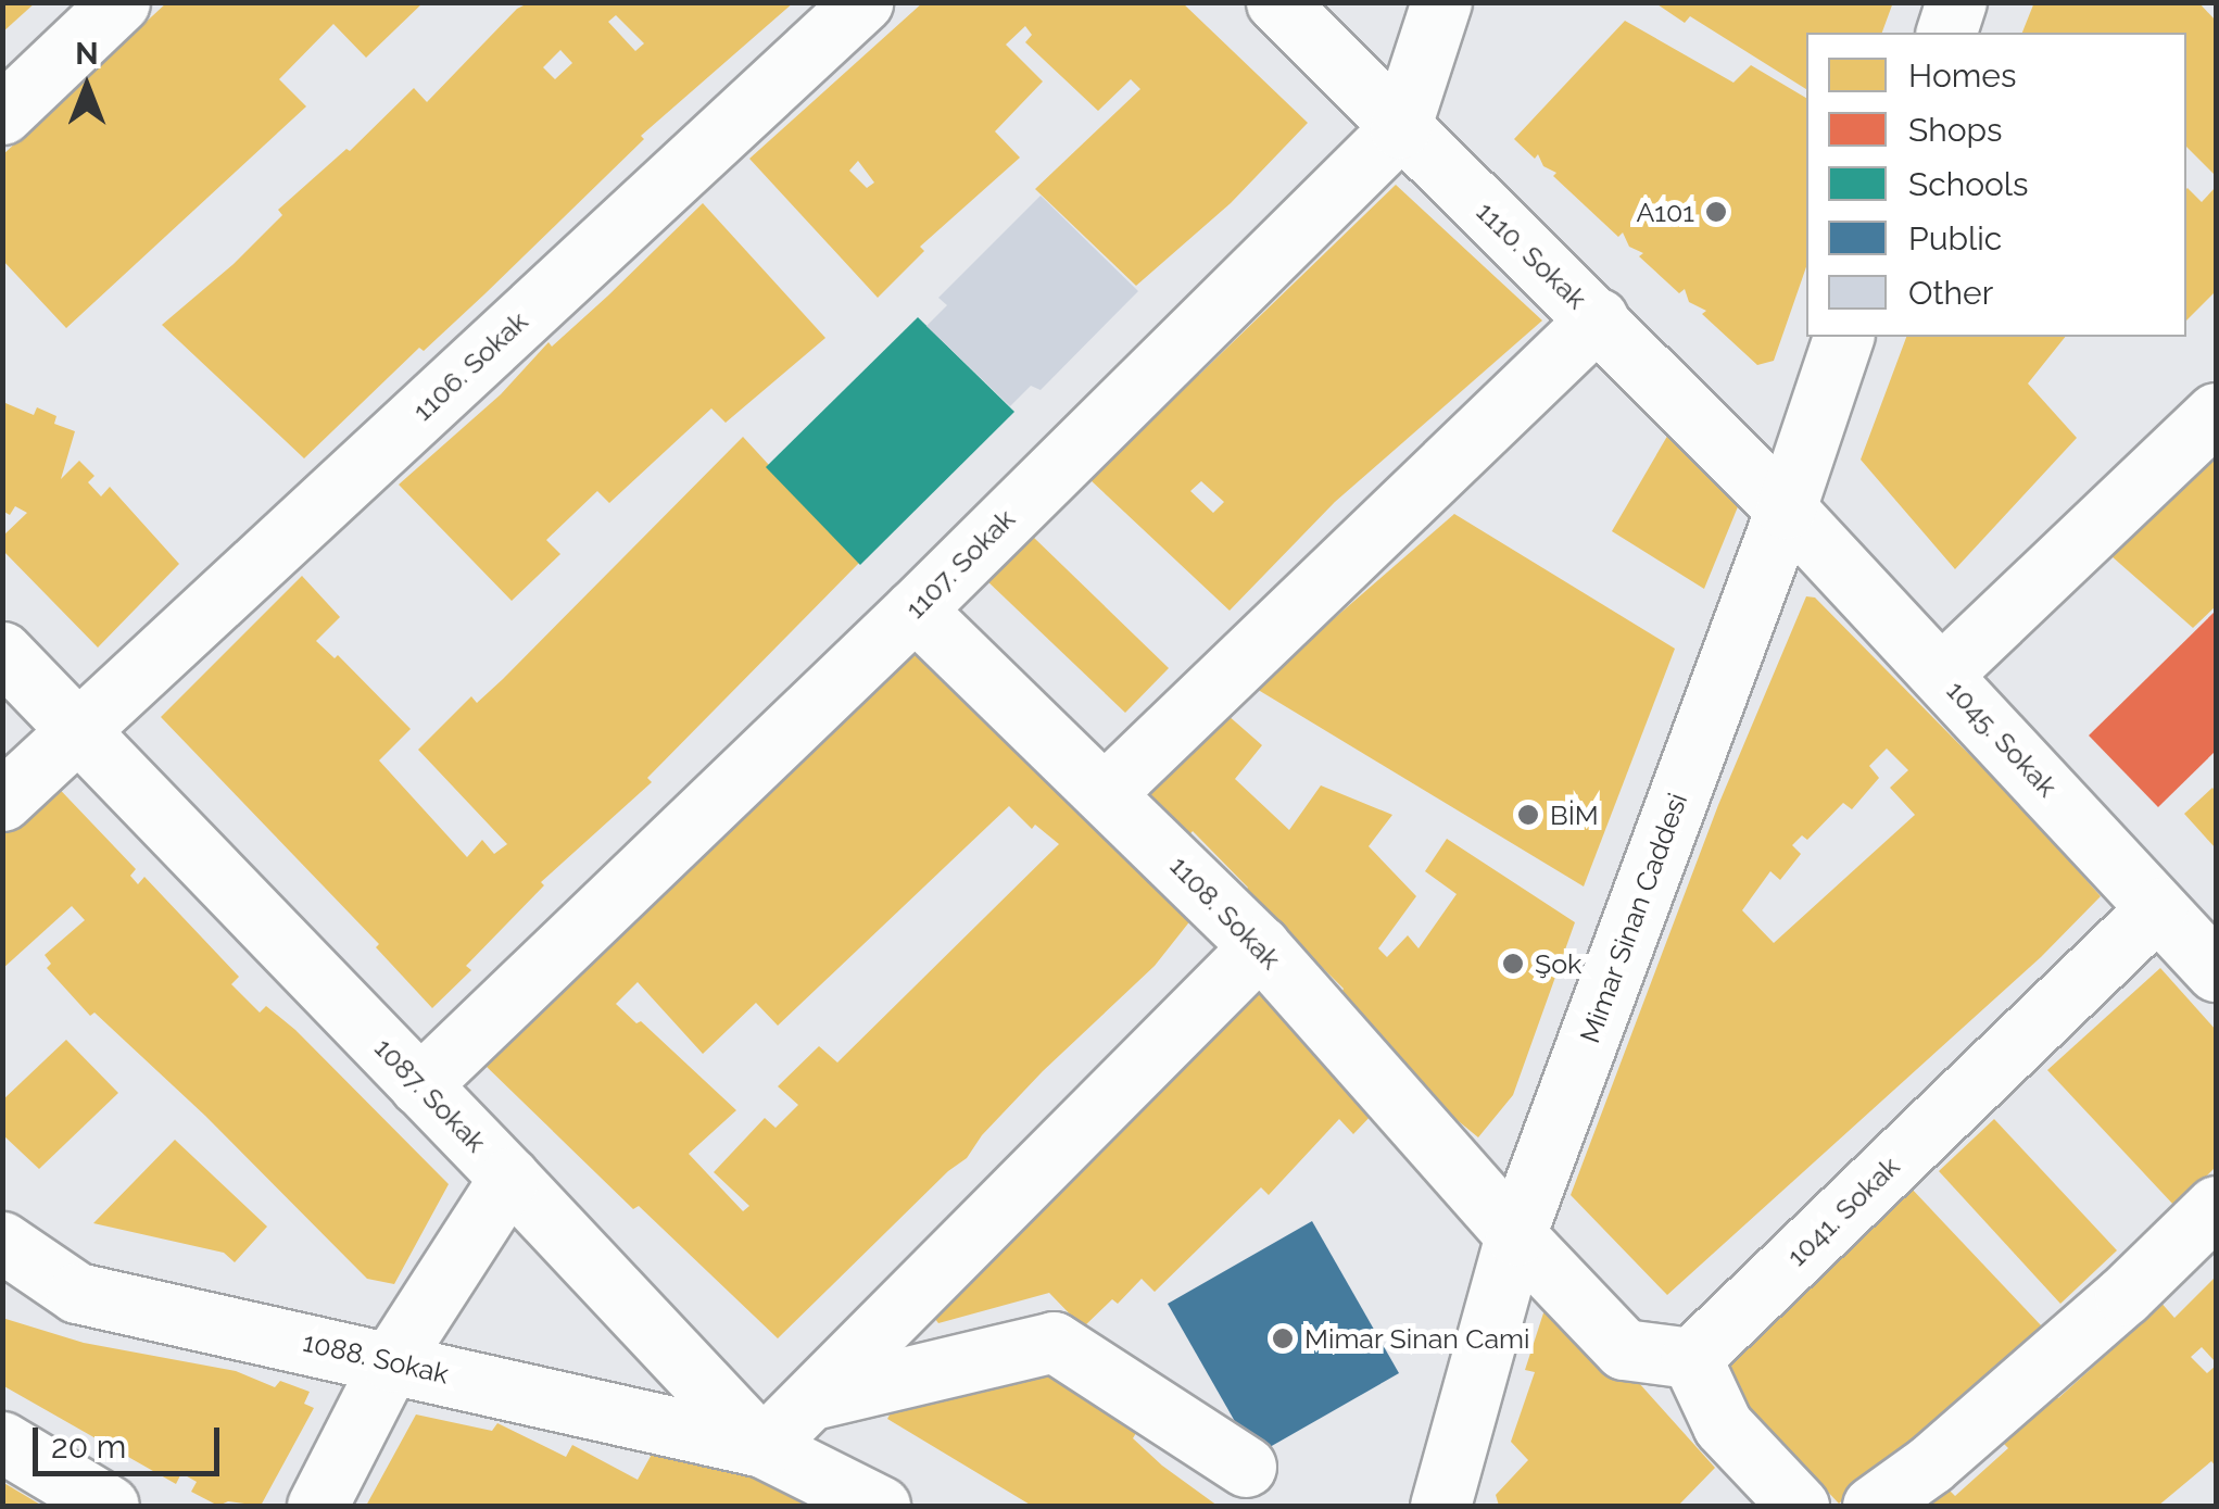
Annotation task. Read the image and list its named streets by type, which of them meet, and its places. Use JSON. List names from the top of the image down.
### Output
{
  "streets": {
    "street": [
      "1110. Sokak",
      "1106. Sokak",
      "1107. Sokak",
      "1045. Sokak",
      "1108. Sokak",
      "Mimar Sinan Caddesi",
      "1087. Sokak",
      "1041. Sokak",
      "1088. Sokak"
    ]
  },
  "crossings": [
    ["1110. Sokak", "1107. Sokak"],
    ["1110. Sokak", "1045. Sokak"],
    ["1110. Sokak", "Mimar Sinan Caddesi"],
    ["1106. Sokak", "1087. Sokak"],
    ["1107. Sokak", "1108. Sokak"],
    ["1107. Sokak", "1087. Sokak"],
    ["1045. Sokak", "Mimar Sinan Caddesi"],
    ["1045. Sokak", "1041. Sokak"],
    ["1108. Sokak", "Mimar Sinan Caddesi"],
    ["1087. Sokak", "1088. Sokak"]
  ],
  "places": [
    "A101",
    "BİM",
    "Şok",
    "Mimar Sinan Cami"
  ],
  "legend": [
    "Homes",
    "Shops",
    "Schools",
    "Public",
    "Other"
  ],
  "scale_bar": "20 m",
  "north": "top"
}
